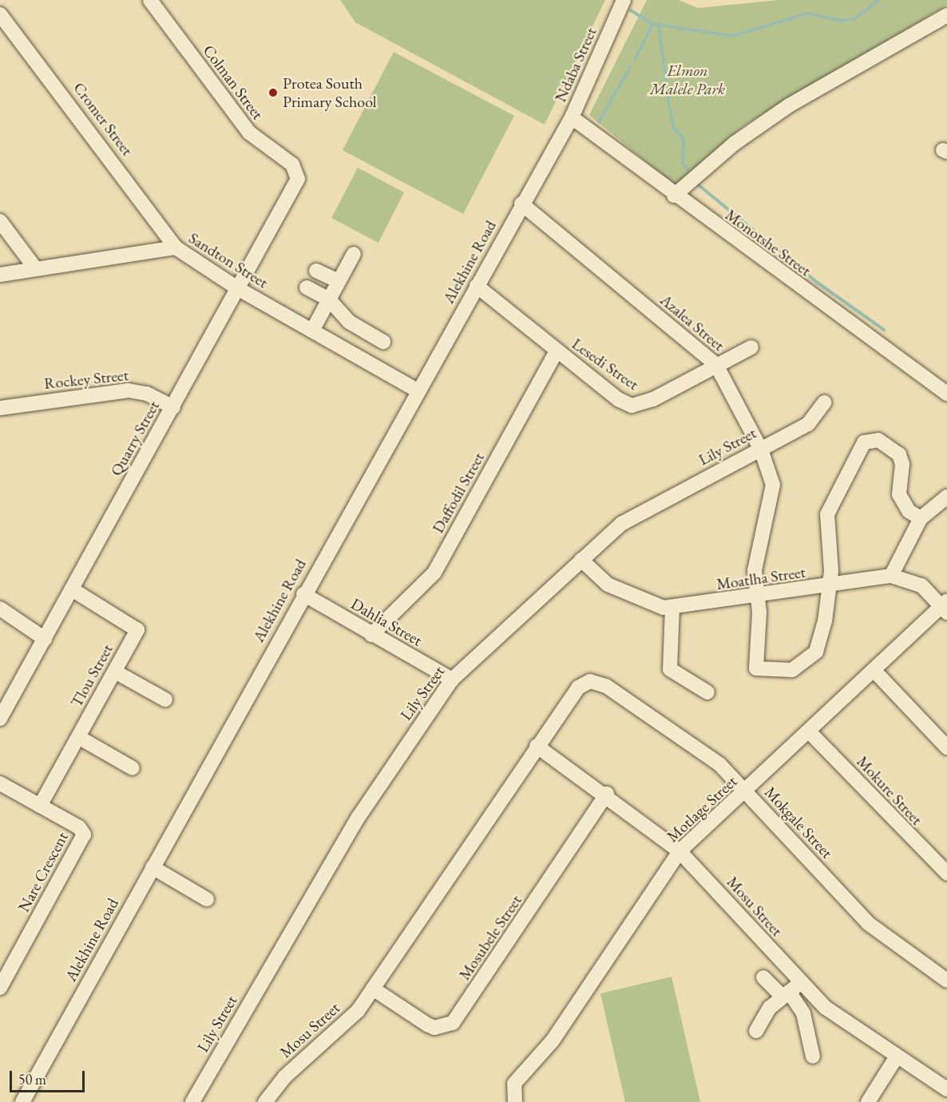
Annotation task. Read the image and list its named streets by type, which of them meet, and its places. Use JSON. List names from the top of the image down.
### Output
{
  "streets": {
    "street": [
      "Ndaba Street",
      "Colman Street",
      "Cromer Street",
      "Monotshe Street",
      "Sandton Street",
      "Alekhine Road",
      "Azalea Street",
      "Lesedi Street",
      "Rockey Street",
      "Quarry Street",
      "Lily Street",
      "Daffodil Street",
      "Moatlha Street",
      "Dahlia Street",
      "Tlou Street",
      "Mokure Street",
      "Motlage Street",
      "Mokgale Street",
      "Nare Crescent",
      "Mosu Street",
      "Mosubele Street"
    ]
  },
  "crossings": [
    ["Ndaba Street", "Monotshe Street"],
    ["Ndaba Street", "Alekhine Road"],
    ["Colman Street", "Quarry Street"],
    ["Cromer Street", "Sandton Street"],
    ["Monotshe Street", "Alekhine Road"],
    ["Sandton Street", "Alekhine Road"],
    ["Sandton Street", "Quarry Street"],
    ["Alekhine Road", "Azalea Street"],
    ["Alekhine Road", "Lesedi Street"],
    ["Alekhine Road", "Dahlia Street"],
    ["Azalea Street", "Lesedi Street"],
    ["Azalea Street", "Lily Street"],
    ["Azalea Street", "Moatlha Street"],
    ["Lesedi Street", "Daffodil Street"],
    ["Rockey Street", "Quarry Street"],
    ["Quarry Street", "Tlou Street"],
    ["Lily Street", "Moatlha Street"],
    ["Lily Street", "Dahlia Street"],
    ["Daffodil Street", "Dahlia Street"],
    ["Moatlha Street", "Motlage Street"],
    ["Tlou Street", "Nare Crescent"],
    ["Mokure Street", "Motlage Street"],
    ["Motlage Street", "Mokgale Street"],
    ["Motlage Street", "Mosu Street"],
    ["Mokgale Street", "Mosu Street"],
    ["Mosu Street", "Mosubele Street"]
  ],
  "parks": ["Elmon Malele Park"],
  "places": ["Protea South Primary School"],
  "scale_bar": "50 m"
}
